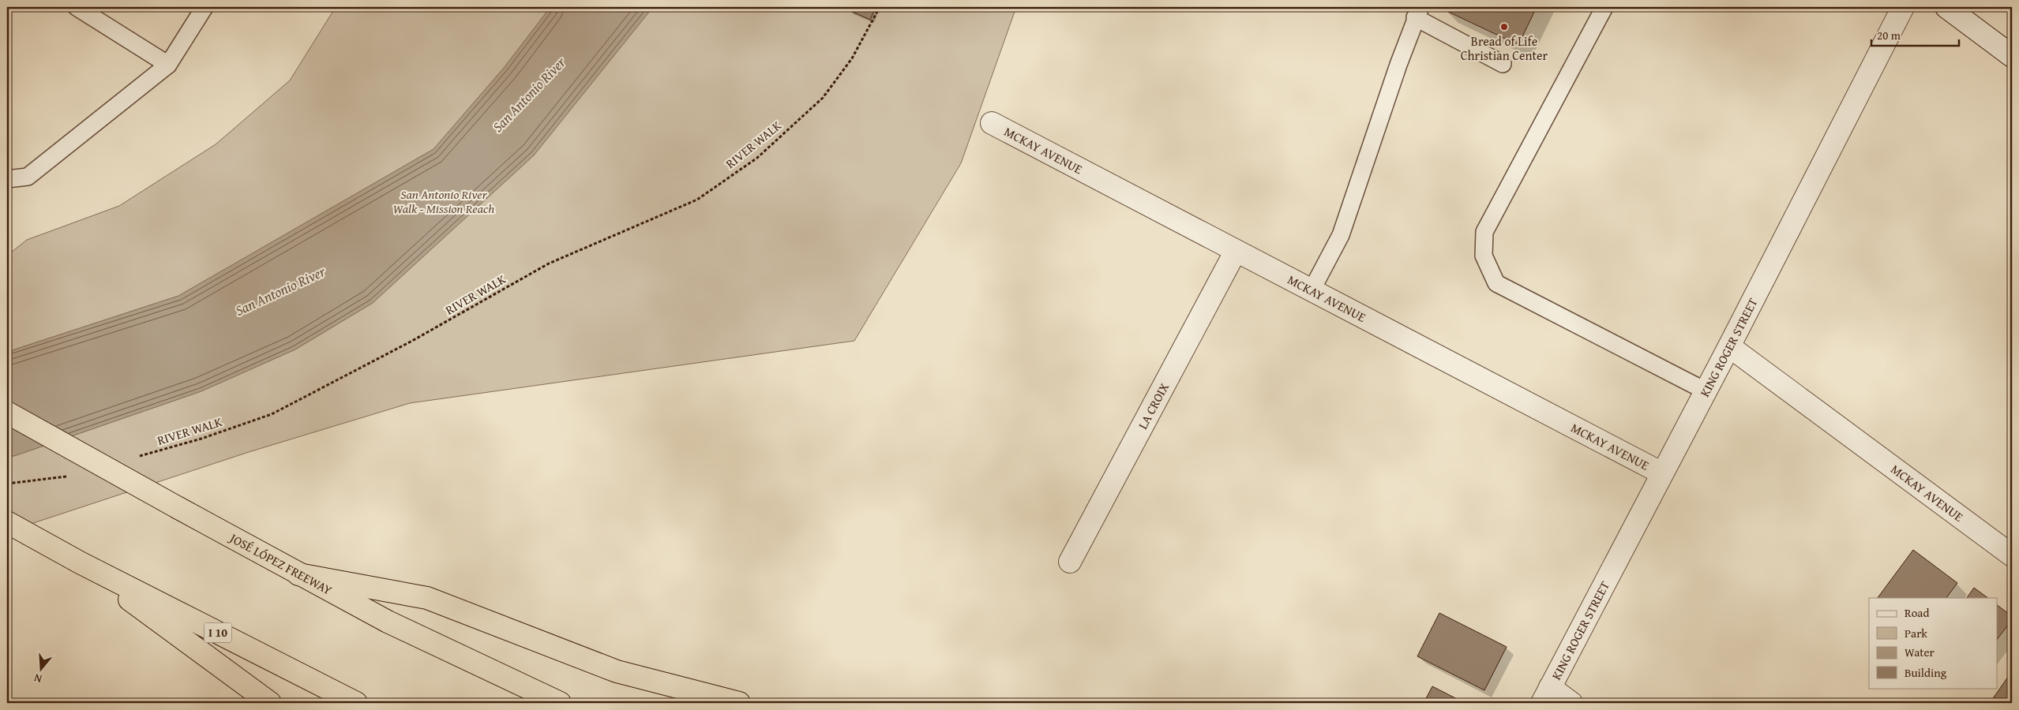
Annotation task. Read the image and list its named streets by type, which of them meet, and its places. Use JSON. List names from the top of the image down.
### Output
{
  "streets": {
    "highway": ["JOSÉ LÓPEZ FREEWAY", "I 10"],
    "street": ["MCKAY AVENUE", "KING ROGER STREET", "LA CROIX"],
    "path": ["RIVER WALK"]
  },
  "crossings": [
    ["MCKAY AVENUE", "KING ROGER STREET"],
    ["MCKAY AVENUE", "LA CROIX"]
  ],
  "water": ["San Antonio River"],
  "parks": ["San Antonio River Walk - Mission Reach"],
  "places": ["Bread of Life Christian Center"],
  "legend": [
    "Road",
    "Park",
    "Water",
    "Building"
  ],
  "scale_bar": "20 m",
  "north": "bottom"
}
